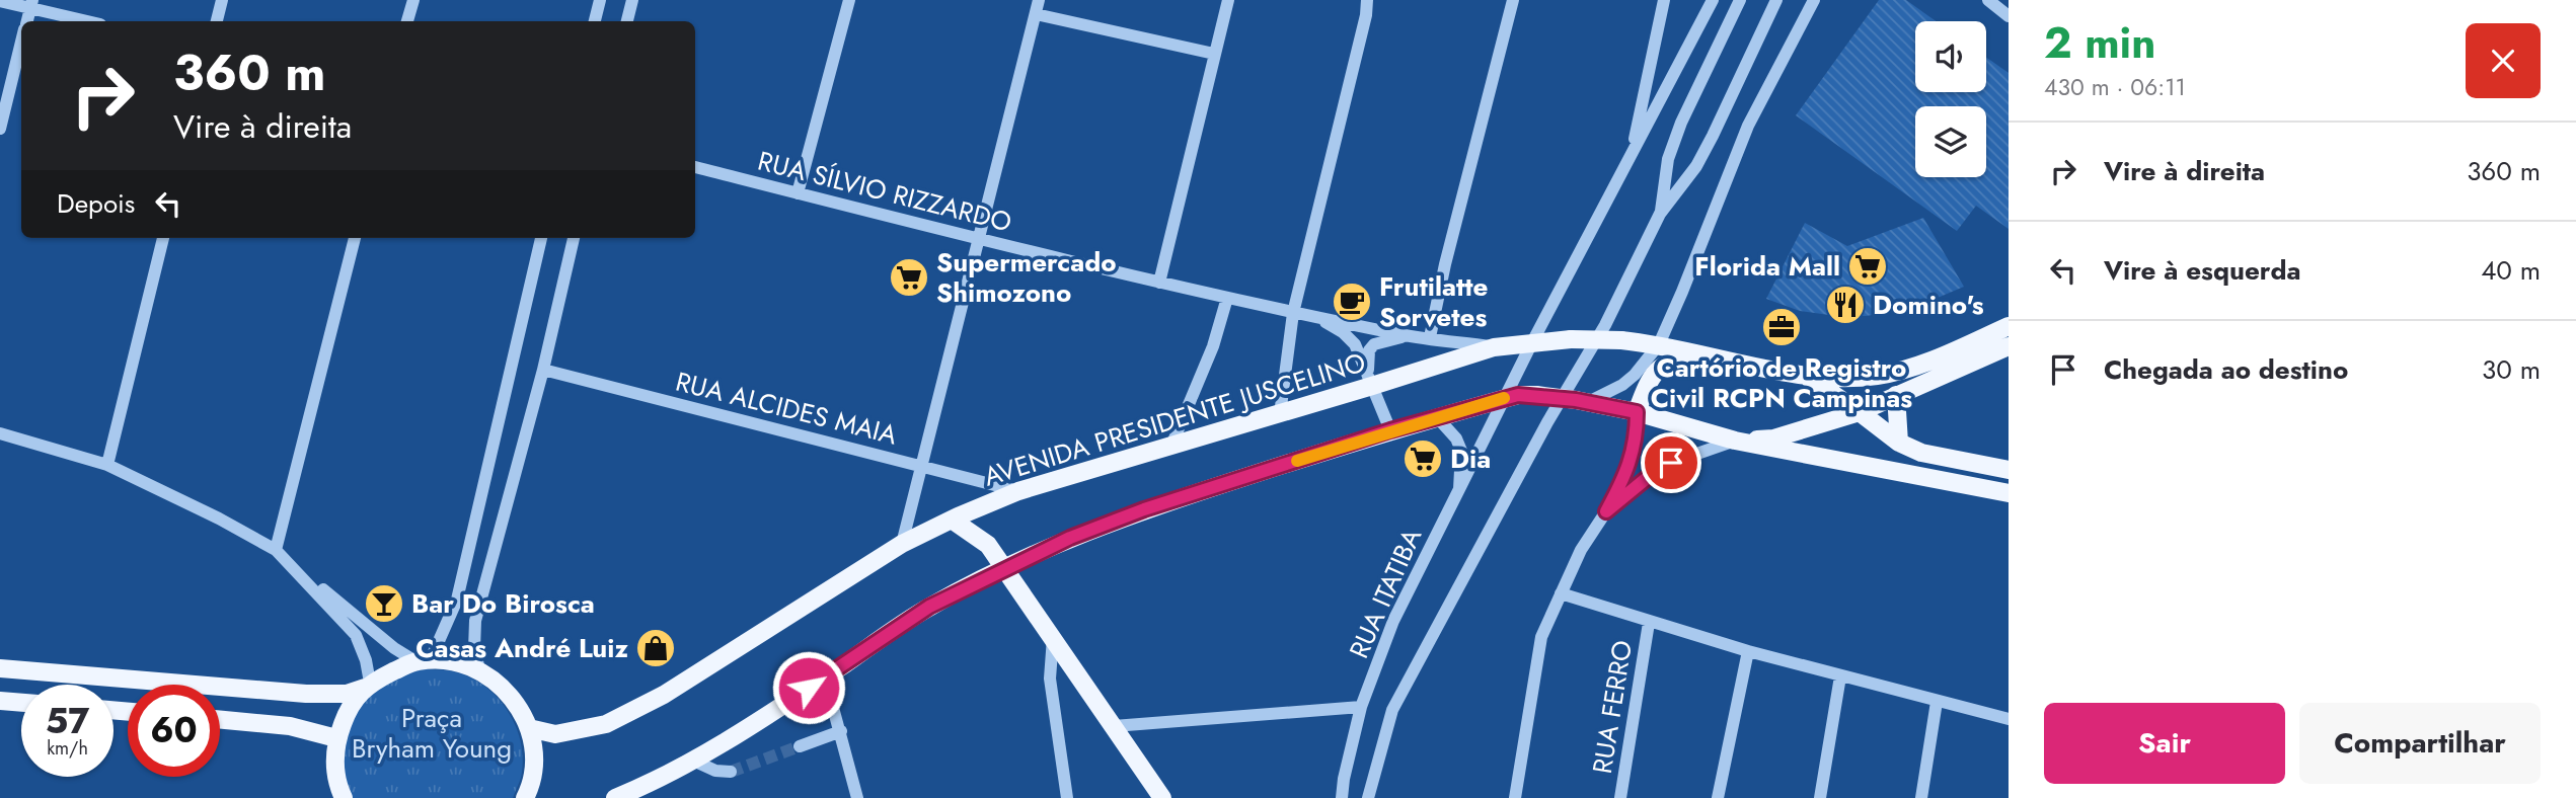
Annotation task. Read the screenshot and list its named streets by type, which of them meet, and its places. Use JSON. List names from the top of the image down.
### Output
{
  "streets": {
    "main road": ["AVENIDA PRESIDENTE JUSCELINO"],
    "street": [
      "RUA SÍLVIO RIZZARDO",
      "RUA ALCIDES MAIA",
      "RUA ITATIBA",
      "RUA FERRO"
    ]
  },
  "crossings": [
    ["RUA SÍLVIO RIZZARDO", "AVENIDA PRESIDENTE JUSCELINO"],
    ["RUA ALCIDES MAIA", "AVENIDA PRESIDENTE JUSCELINO"]
  ],
  "parks": ["Praça Bryham Young"],
  "places": {
    "supermarket": ["Florida Mall", "Supermercado Shimozono", "Dia"],
    "cafe": ["Frutilatte Sorvetes"],
    "restaurant": ["Domino's"],
    "office": ["Cartório de Registro Civil RCPN Campinas"],
    "bar": ["Bar Do Birosca"],
    "shop": ["Casas André Luiz"]
  },
  "page": {
    "heading": ["2 min", "430 m · 06:11"],
    "turn": ["360 m", "Vire à direita"],
    "list": [
      {
        "name": "Vire à direita",
        "value": "360 m"
      },
      {
        "name": "Vire à esquerda",
        "value": "40 m"
      },
      {
        "name": "Chegada ao destino",
        "value": "30 m"
      }
    ],
    "then": "Depois",
    "speed": "57 km/h",
    "limit": "60",
    "buttons": ["Sair", "Compartilhar"]
  }
}
